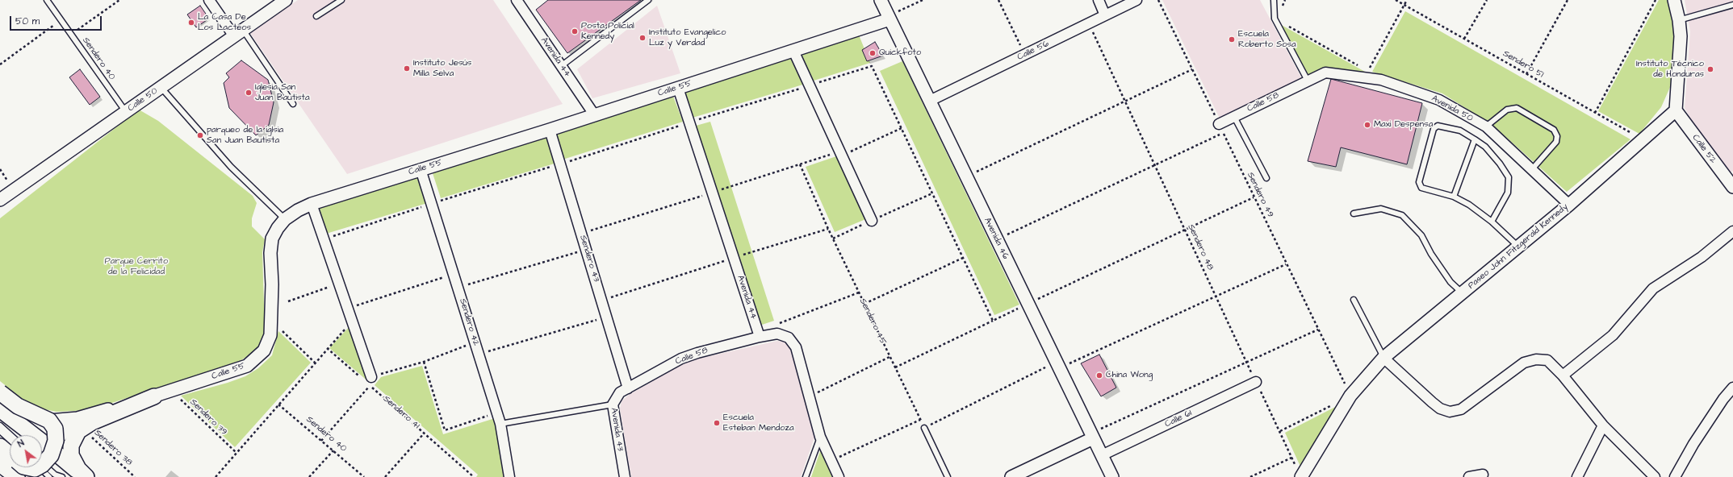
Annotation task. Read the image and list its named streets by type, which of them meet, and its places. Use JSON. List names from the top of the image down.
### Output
{
  "streets": {
    "street": [
      "Calle 56",
      "Avenida 44",
      "Calle 55",
      "Calle 50",
      "Calle 58",
      "Avenida 50",
      "Calle 52",
      "Avenida 46",
      "Paseo John Fitzgerald Kennedy",
      "Sendero 43",
      "Sendero 42",
      "Calle 61",
      "Avenida 43"
    ],
    "lane": ["Sendero 40"],
    "path": [
      "Sendero 51",
      "Sendero 49",
      "Sendero 48",
      "Sendero 45",
      "Sendero 41",
      "Sendero 39",
      "Sendero 38"
    ]
  },
  "crossings": [
    ["Calle 56", "Avenida 46"],
    ["Calle 56", "Sendero 48"],
    ["Avenida 44", "Calle 55"],
    ["Avenida 44", "Calle 58"],
    ["Sendero 40", "Calle 50"],
    ["Sendero 51", "Paseo John Fitzgerald Kennedy"],
    ["Calle 55", "Avenida 46"],
    ["Calle 55", "Sendero 43"],
    ["Calle 55", "Sendero 42"],
    ["Calle 55", "Sendero 39"],
    ["Calle 55", "Sendero 38"],
    ["Calle 58", "Avenida 50"],
    ["Calle 58", "Sendero 49"],
    ["Calle 58", "Sendero 43"],
    ["Calle 58", "Avenida 43"],
    ["Avenida 50", "Paseo John Fitzgerald Kennedy"],
    ["Calle 52", "Paseo John Fitzgerald Kennedy"],
    ["Sendero 49", "Paseo John Fitzgerald Kennedy"],
    ["Avenida 46", "Calle 61"],
    ["Paseo John Fitzgerald Kennedy", "Sendero 48"],
    ["Sendero 48", "Calle 61"],
    ["Sendero 43", "Avenida 43"]
  ],
  "parks": ["Parque Cerrito de la Felicidad"],
  "places": [
    "La Casa De Los Lacteos",
    "Posta Policial Kennedy",
    "Instituto Evangelico Luz y Verdad",
    "Escuela Roberto Sosa",
    "Quickfoto",
    "Instituto Jesús Milla Selva",
    "Instituto Técnico de Honduras",
    "Iglesia San Juan Bautista",
    "Maxi Despensa",
    "parqueo de la iglsia San Juan Bautista",
    "China Wong",
    "Escuela Esteban Mendoza"
  ],
  "scale_bar": "50 m",
  "north": "top left"
}
